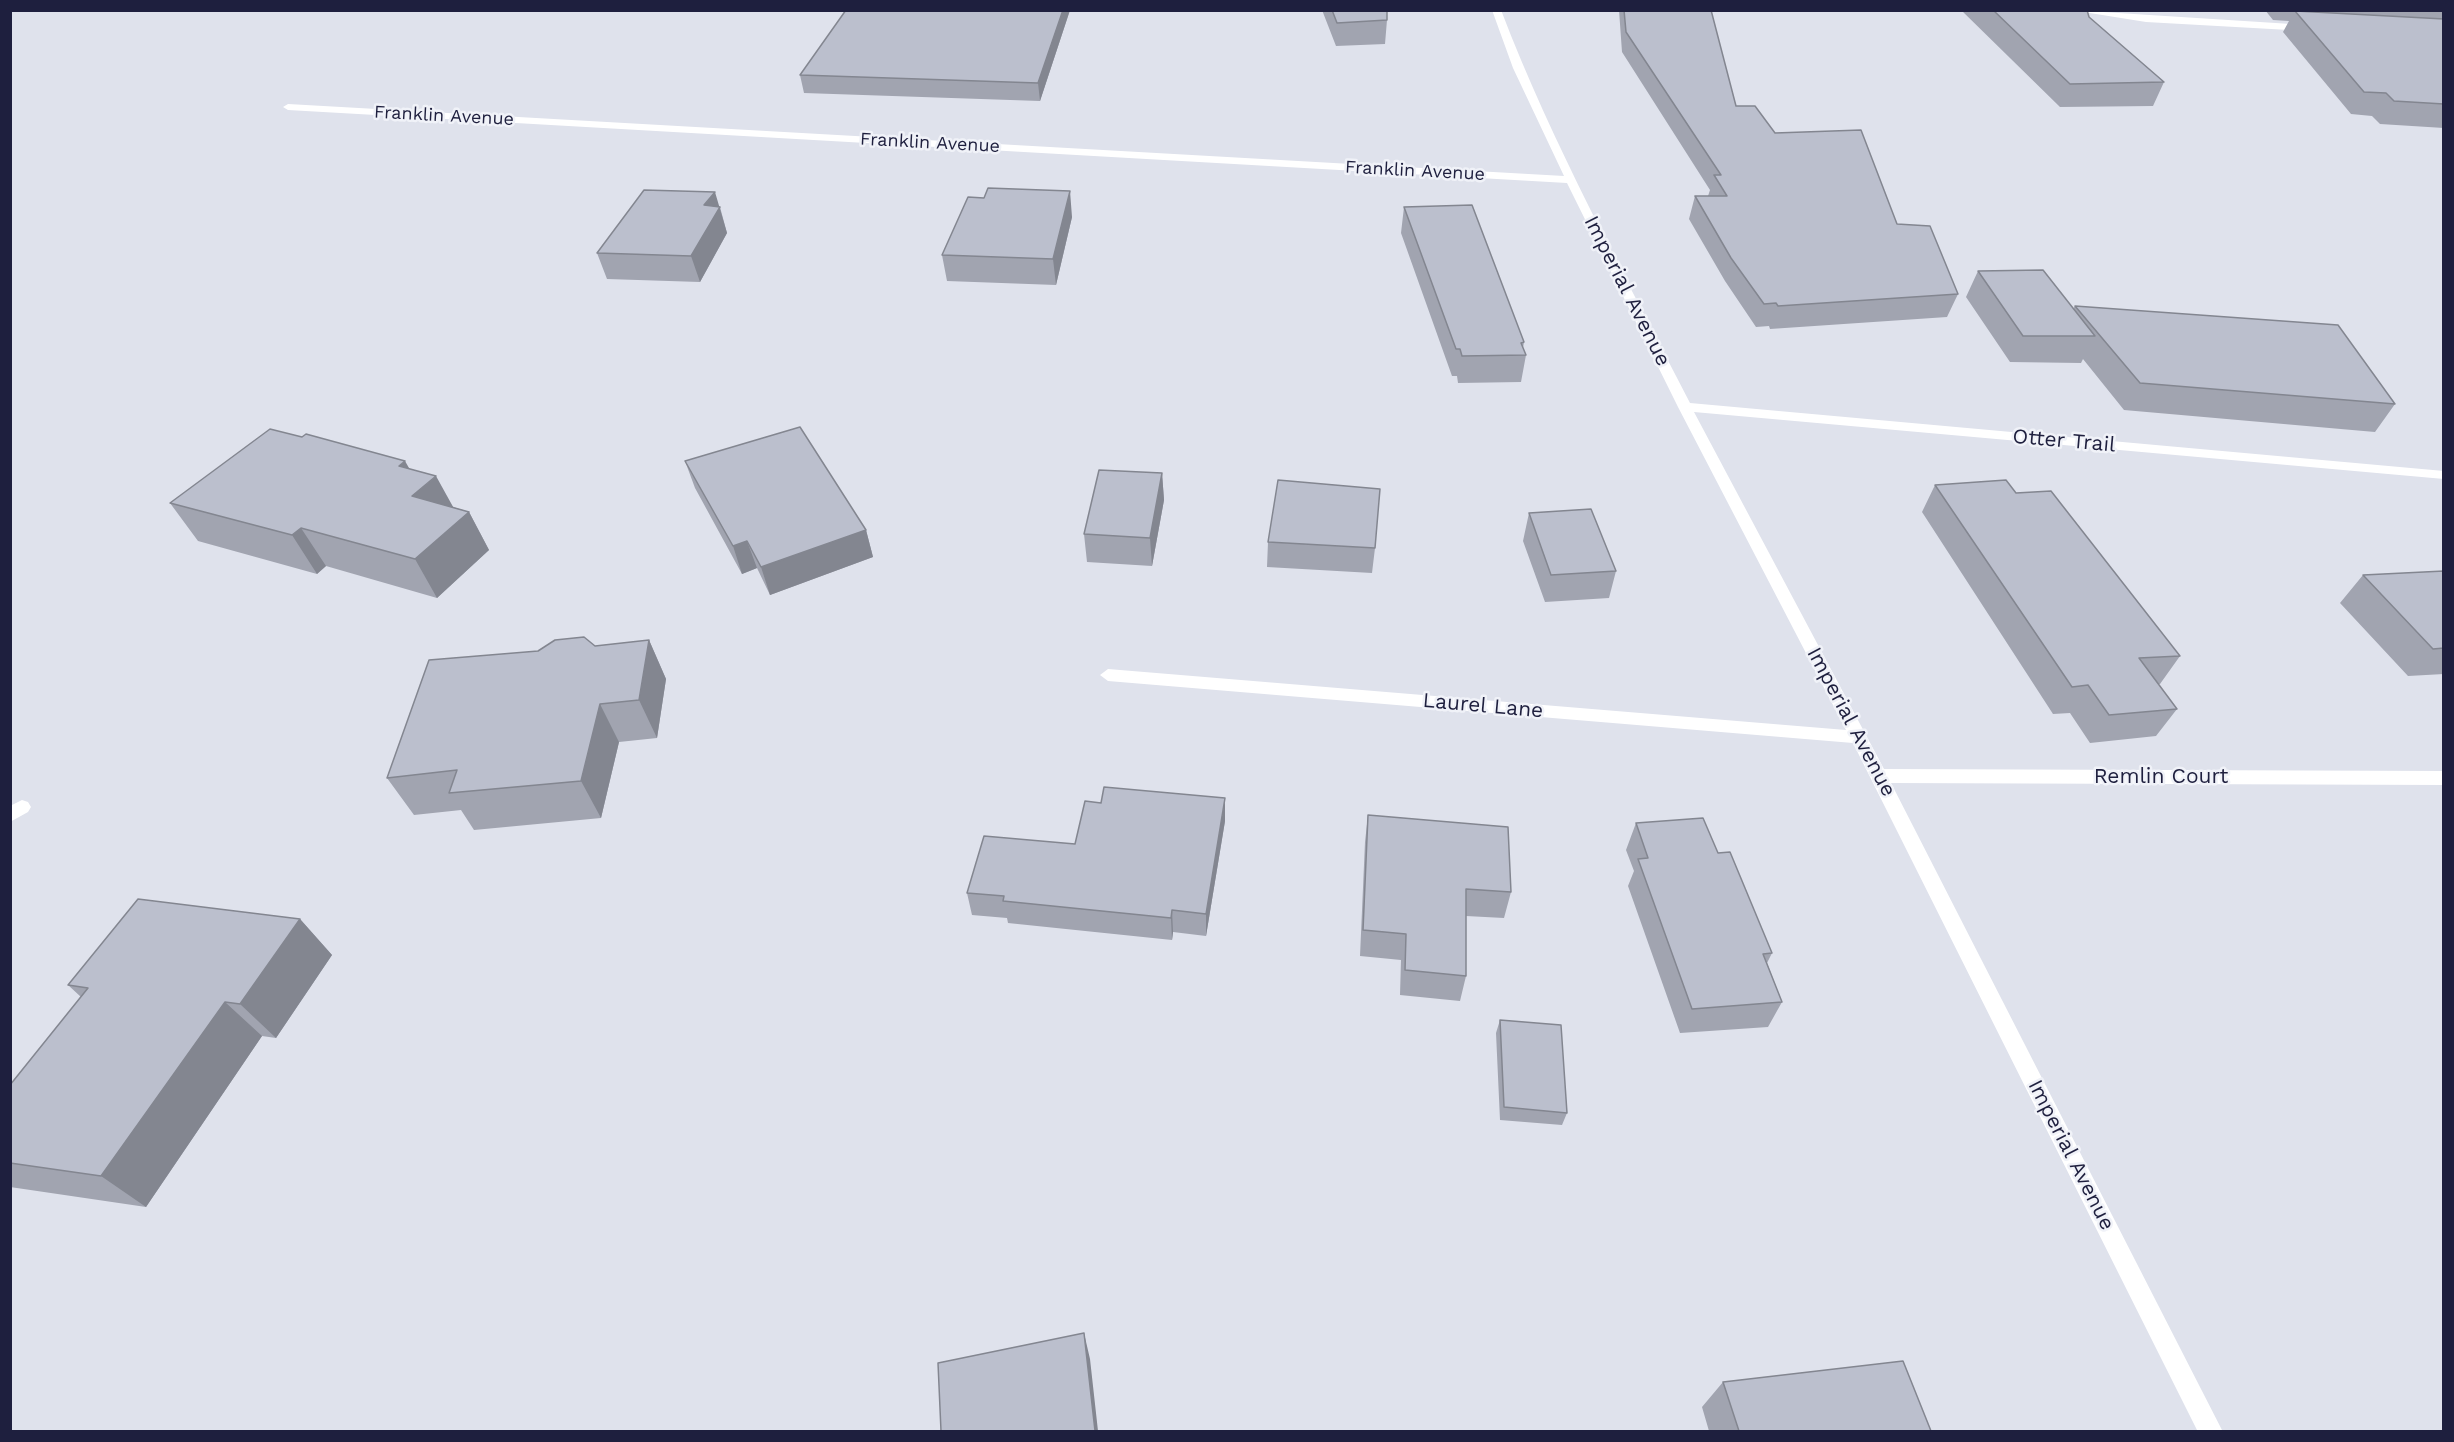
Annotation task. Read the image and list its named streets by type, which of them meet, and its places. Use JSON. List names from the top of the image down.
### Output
{
  "streets": {
    "street": [
      "Franklin Avenue",
      "Imperial Avenue",
      "Otter Trail",
      "Laurel Lane",
      "Remlin Court"
    ]
  },
  "crossings": [
    ["Franklin Avenue", "Imperial Avenue"],
    ["Imperial Avenue", "Otter Trail"],
    ["Imperial Avenue", "Laurel Lane"],
    ["Imperial Avenue", "Remlin Court"]
  ]
}
